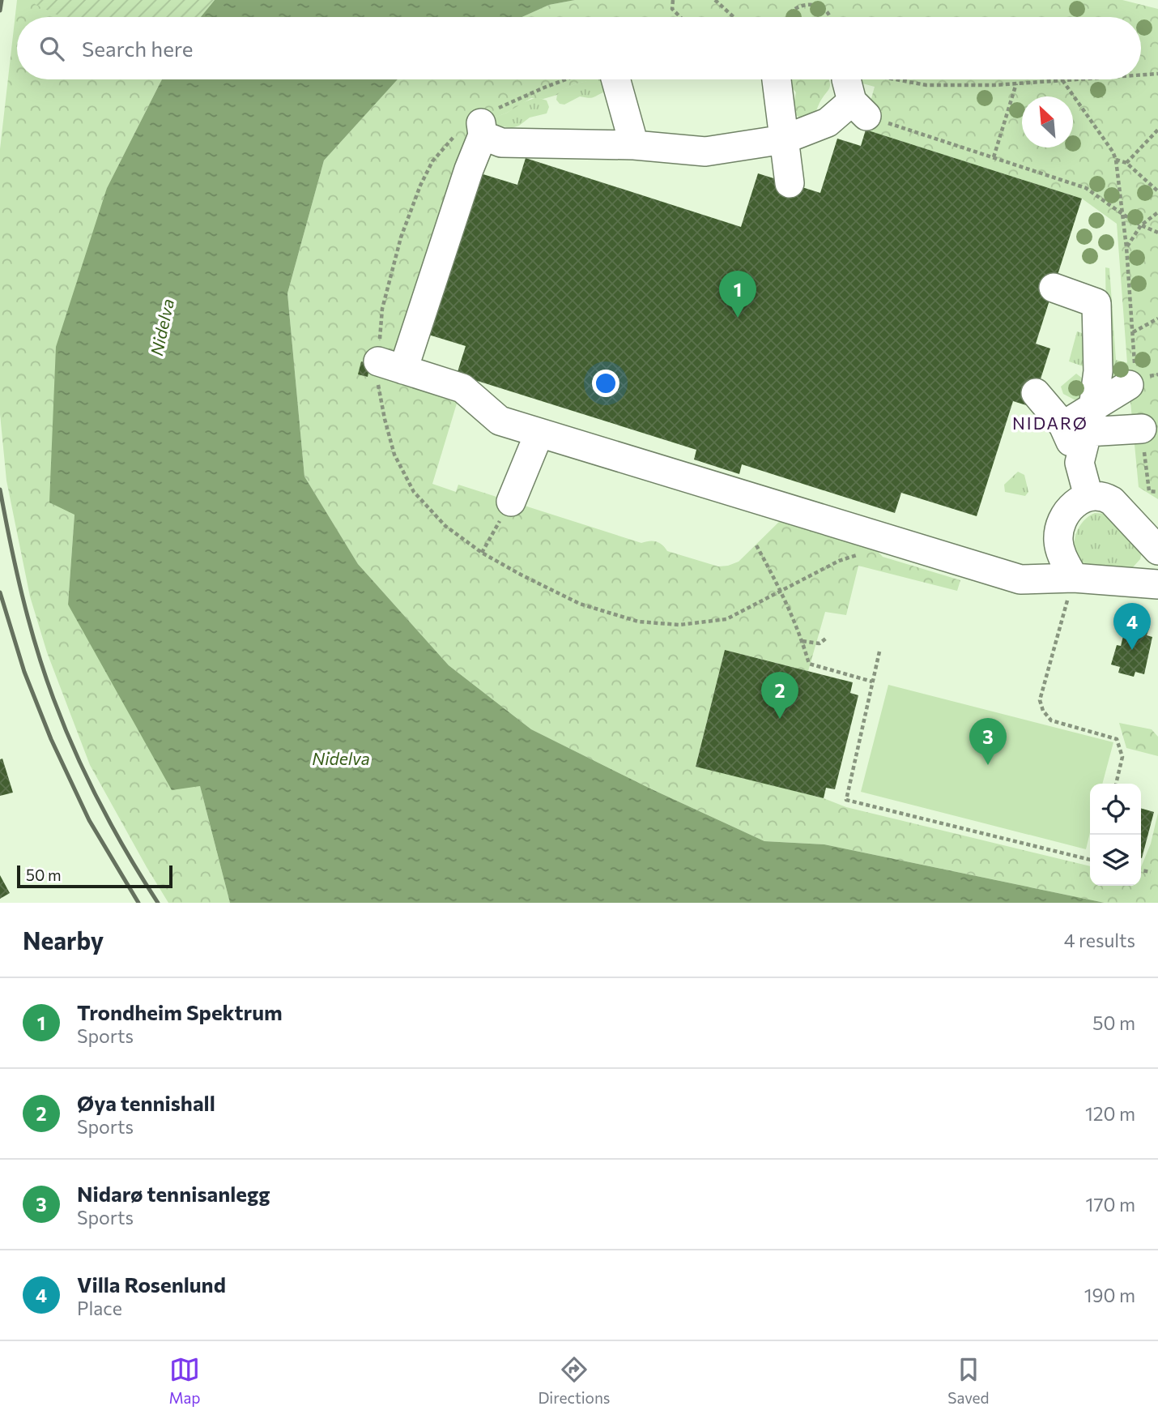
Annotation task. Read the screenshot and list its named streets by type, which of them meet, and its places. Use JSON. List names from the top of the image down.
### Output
{
  "districts": ["NIDARØ"],
  "water": ["Nidelva"],
  "scale_bar": "50 m",
  "north": "top left",
  "page": {
    "search": "Search here",
    "pins": [
      "1",
      "4",
      "2",
      "3"
    ],
    "scale": "50 m",
    "heading": ["Nearby", "4 results"],
    "list": [
      {
        "mark": "1",
        "name": "Trondheim Spektrum",
        "note": "Sports",
        "value": "50 m"
      },
      {
        "mark": "2",
        "name": "Øya tennishall",
        "note": "Sports",
        "value": "120 m"
      },
      {
        "mark": "3",
        "name": "Nidarø tennisanlegg",
        "note": "Sports",
        "value": "170 m"
      },
      {
        "mark": "4",
        "name": "Villa Rosenlund",
        "note": "Place",
        "value": "190 m"
      }
    ],
    "nav": ["Map", "Directions", "Saved"]
  }
}
